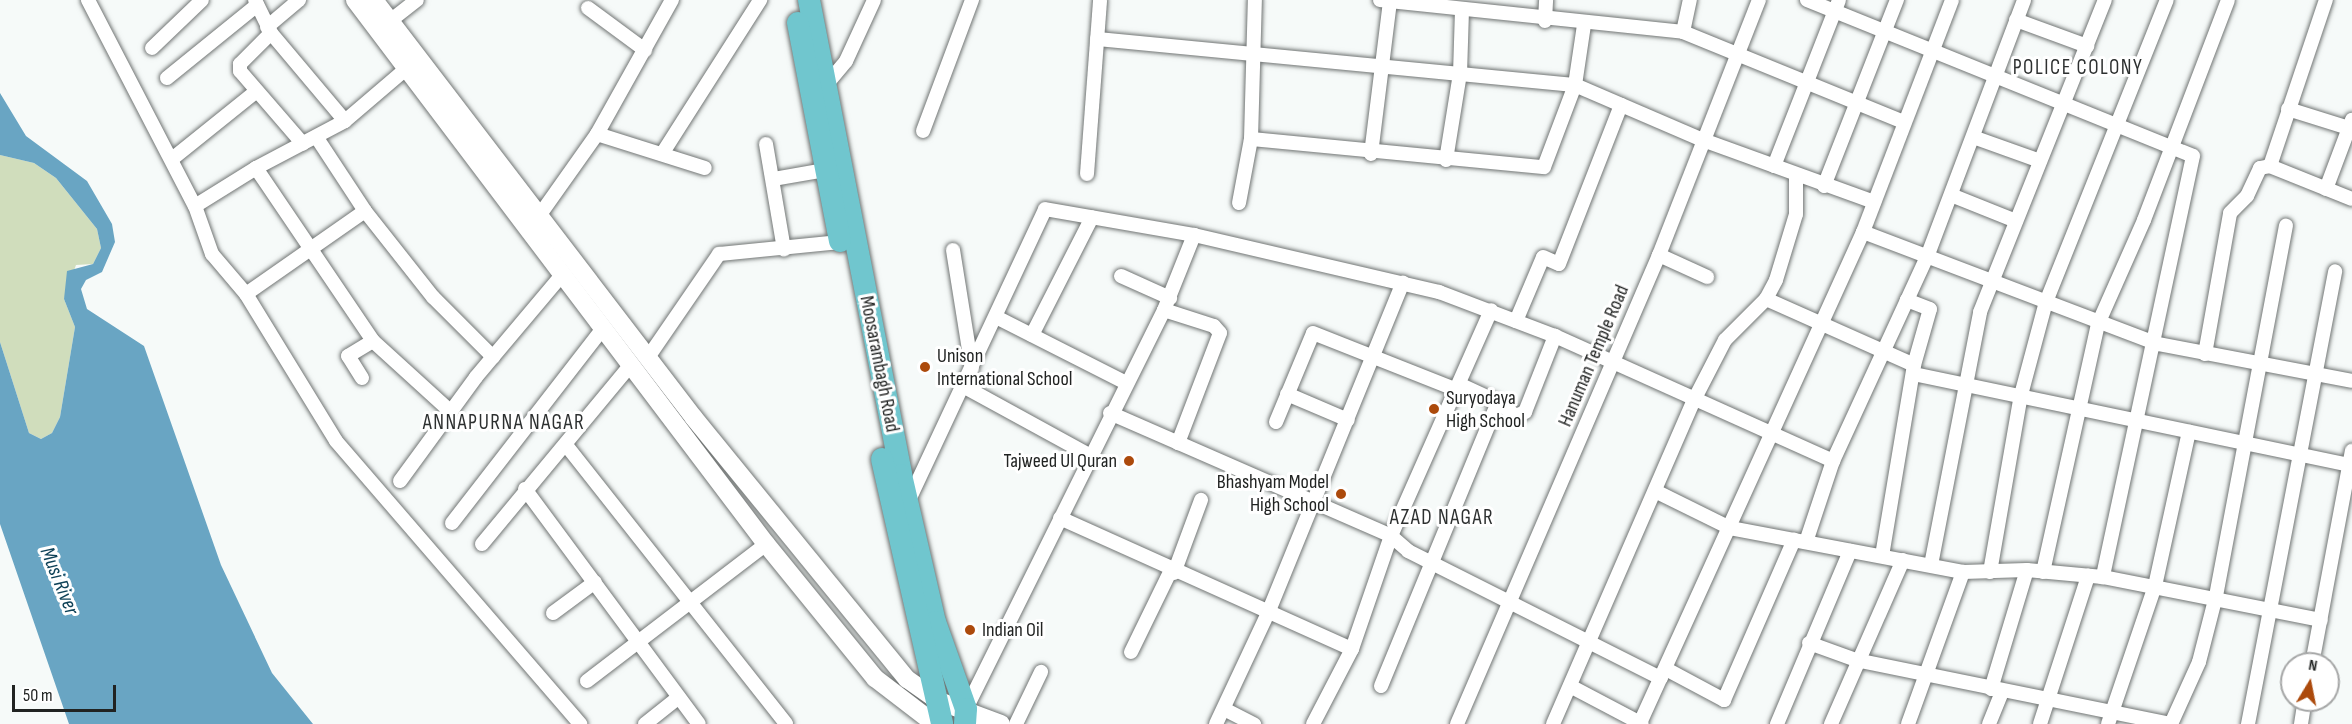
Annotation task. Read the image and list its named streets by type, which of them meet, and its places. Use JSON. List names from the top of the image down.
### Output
{
  "streets": {
    "main road": ["Moosarambagh Road"],
    "street": ["Hanuman Temple Road"]
  },
  "districts": ["POLICE COLONY", "ANNAPURNA NAGAR", "AZAD NAGAR"],
  "water": ["Musi River"],
  "places": [
    "Unison International School",
    "Suryodaya High School",
    "Tajweed Ul Quran",
    "Bhashyam Model High School",
    "Indian Oil"
  ],
  "scale_bar": "50 m",
  "north": "top"
}
